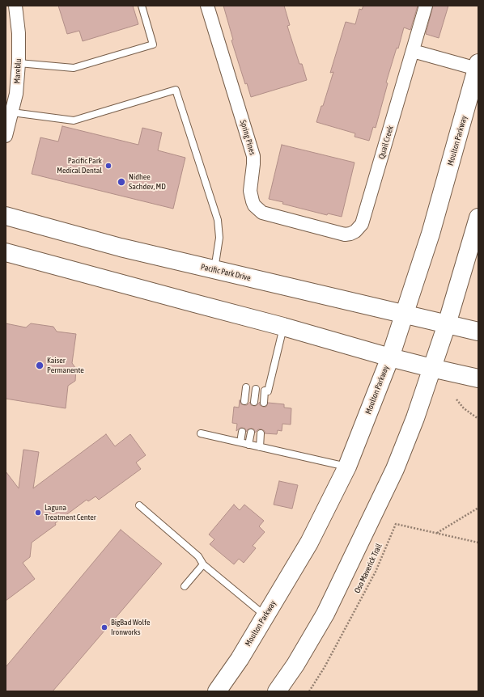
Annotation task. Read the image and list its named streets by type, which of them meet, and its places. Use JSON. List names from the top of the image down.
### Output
{
  "streets": {
    "main road": ["Moulton Parkway", "Pacific Park Drive"],
    "street": ["Mareblu", "Spring Pines", "Quail Creek"],
    "path": ["Oso Maverick Trail"]
  },
  "crossings": [
    ["Spring Pines", "Quail Creek"],
    ["Moulton Parkway", "Pacific Park Drive"]
  ],
  "places": [
    "Pacific Park Medical Dental",
    "Nidhee Sachdev, MD",
    "Kaiser Permanente",
    "Laguna Treatment Center",
    "BigBad Wolfe Ironworks"
  ]
}
